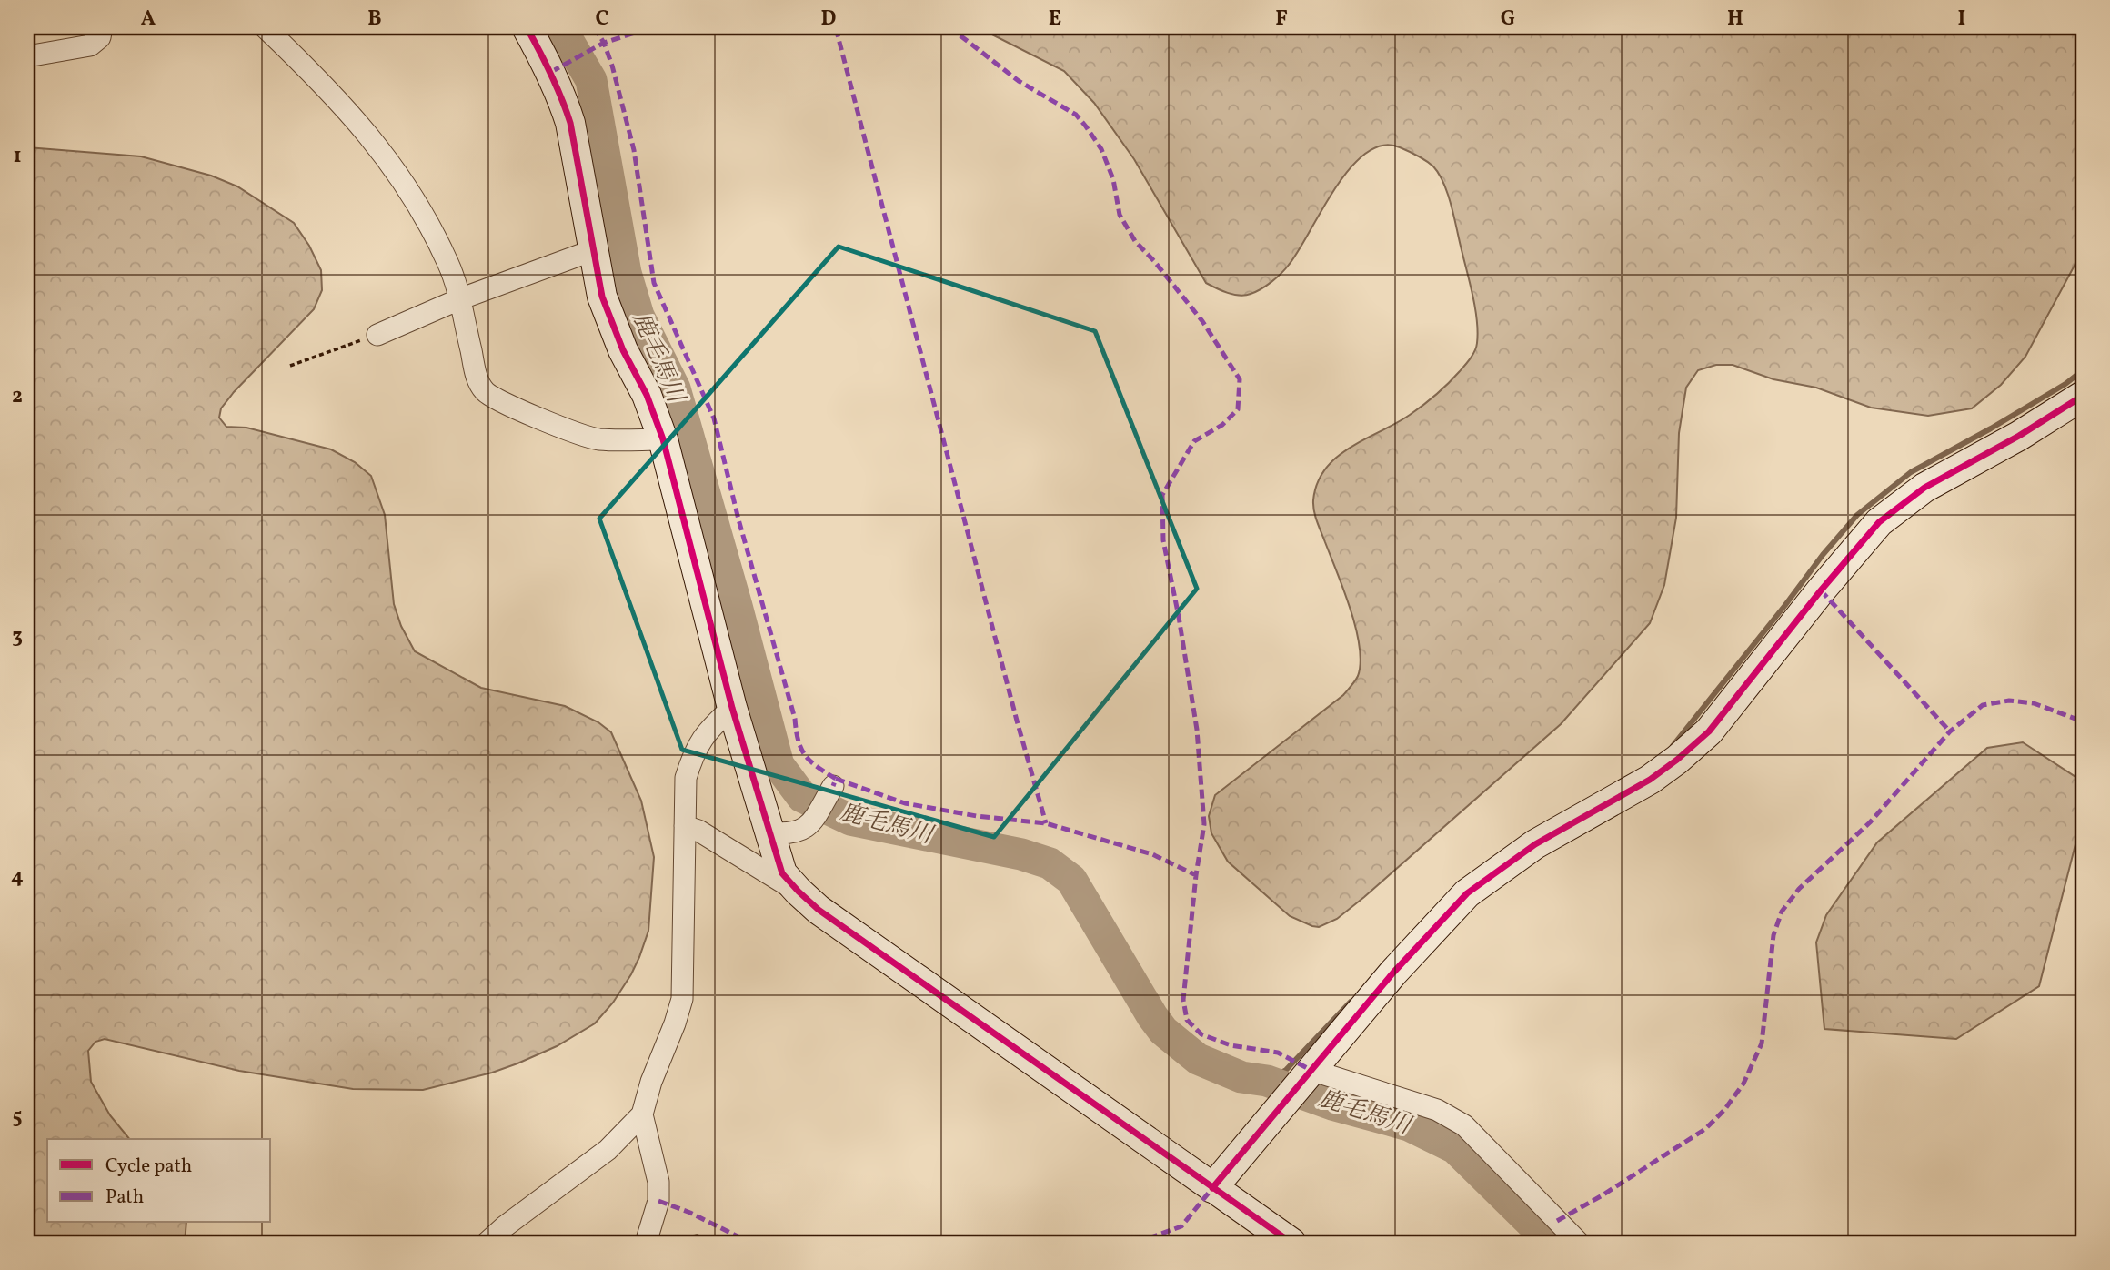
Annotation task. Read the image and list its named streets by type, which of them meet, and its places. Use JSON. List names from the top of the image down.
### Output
{
  "water": ["鹿毛馬川"],
  "legend": ["Cycle path", "Path"],
  "grid": {
    "columns": [
      "A",
      "B",
      "C",
      "D",
      "E",
      "F",
      "G",
      "H",
      "I"
    ],
    "rows": [
      "1",
      "2",
      "3",
      "4",
      "5"
    ]
  }
}
